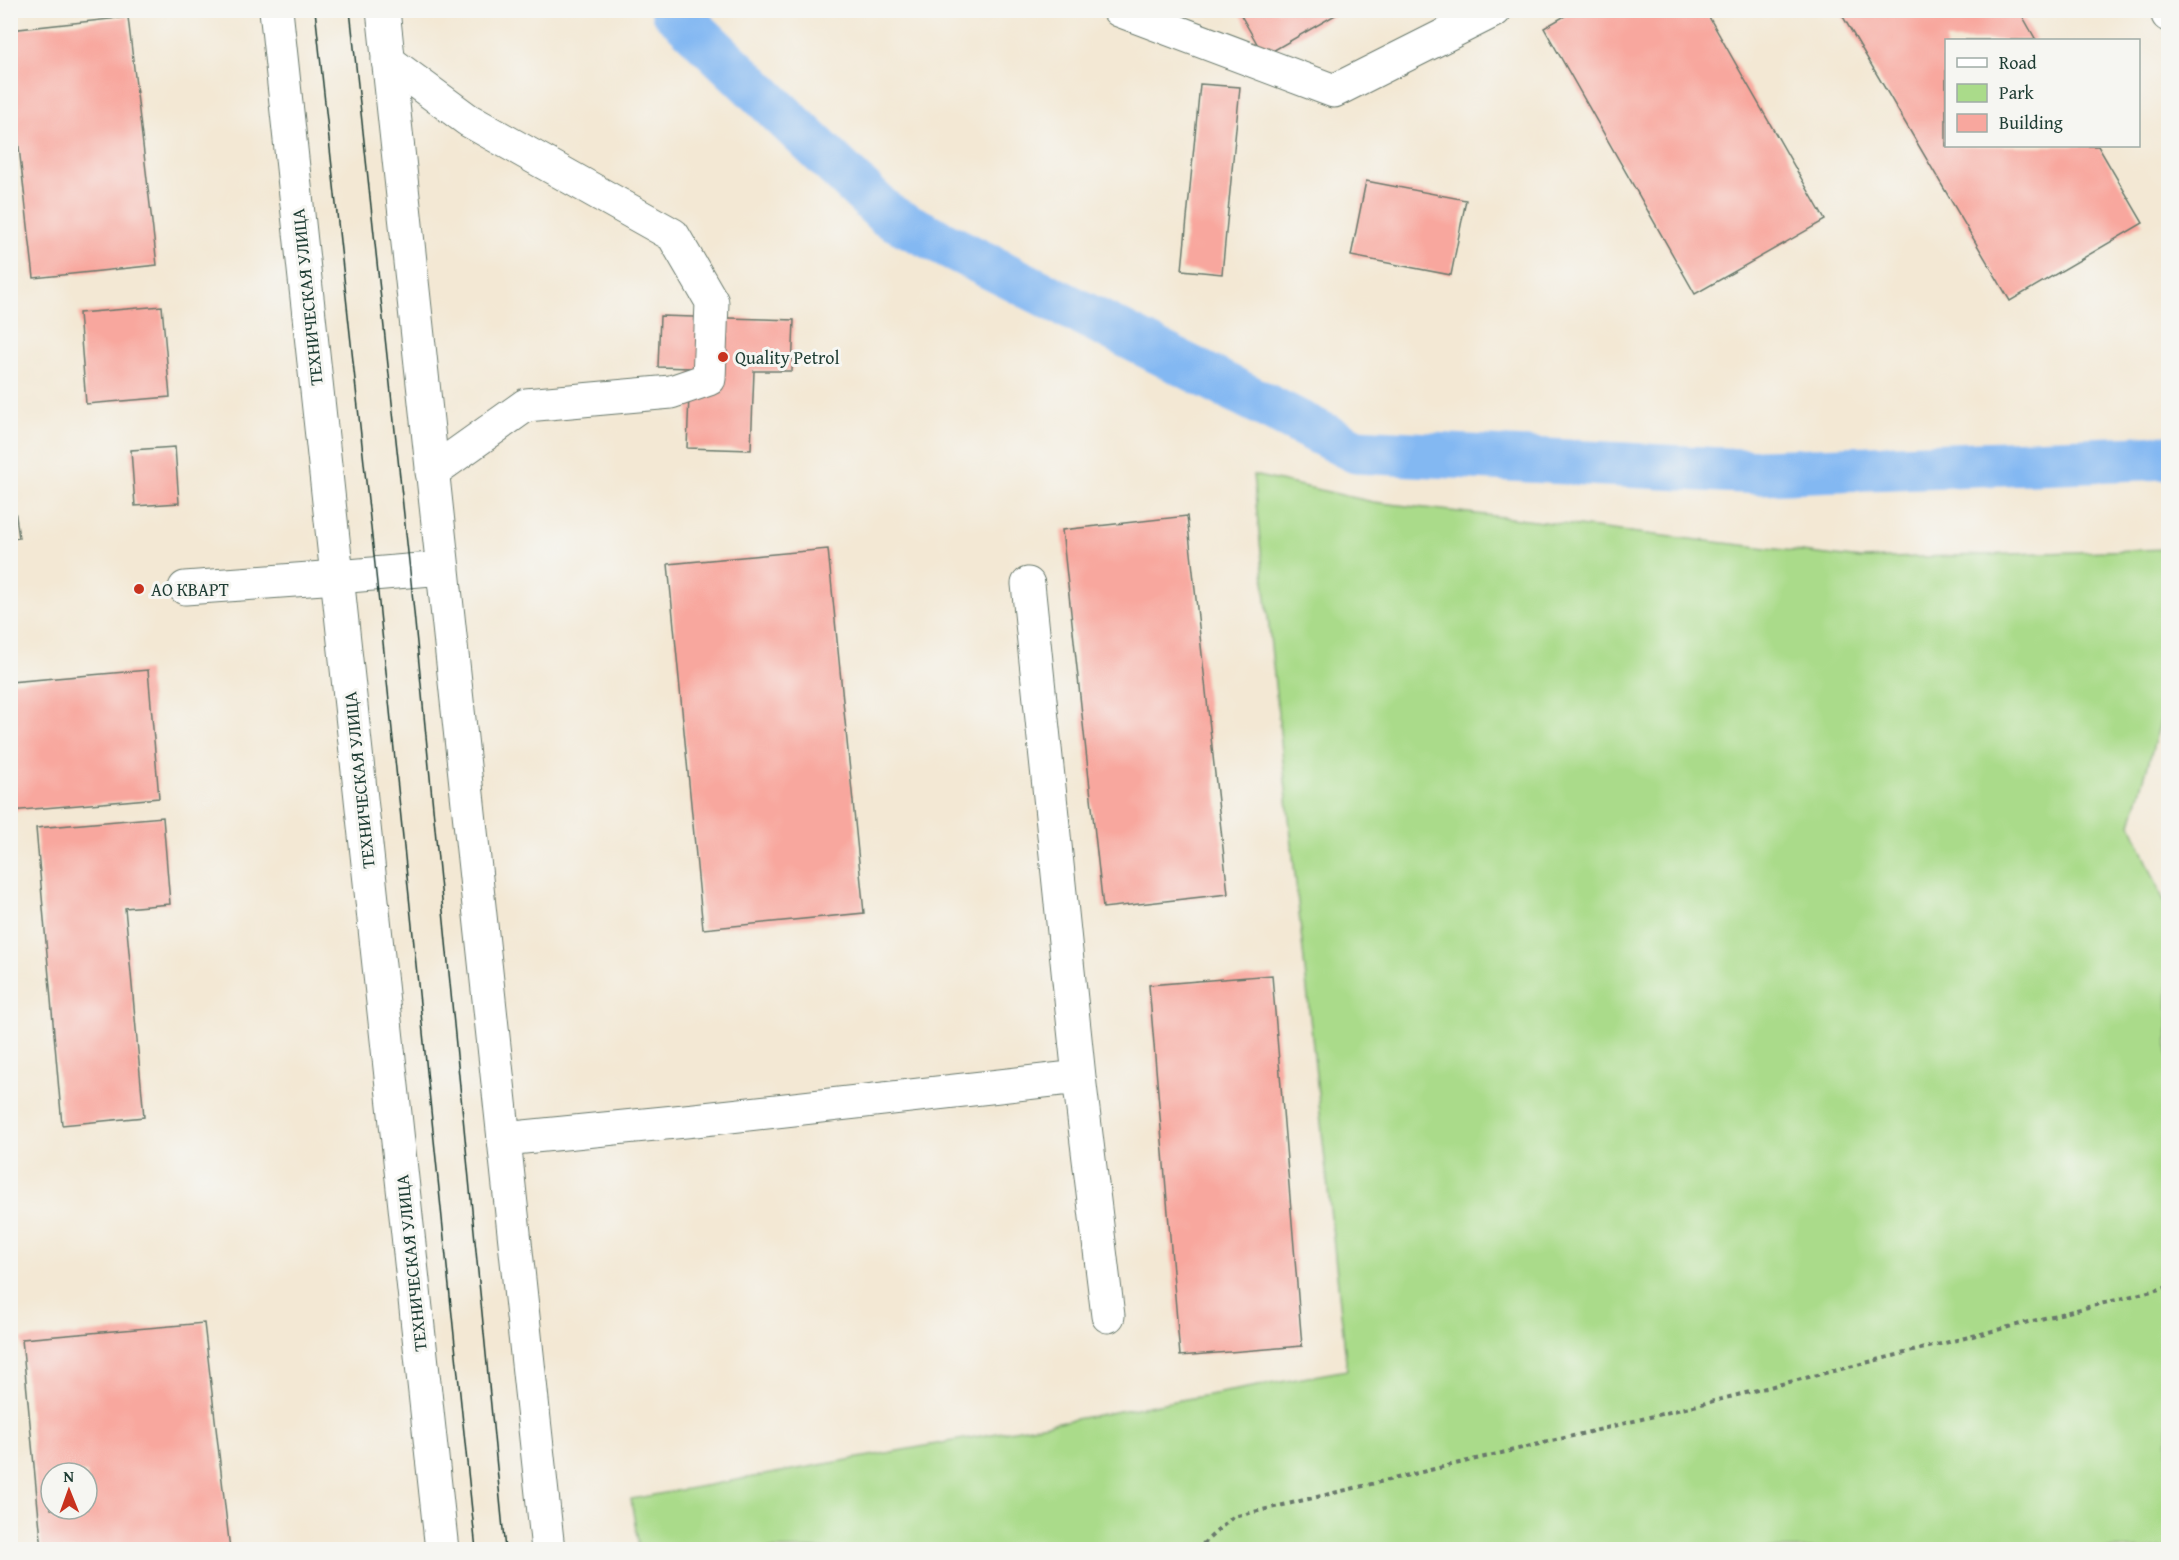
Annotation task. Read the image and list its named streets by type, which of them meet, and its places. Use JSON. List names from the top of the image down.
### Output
{
  "streets": {
    "main road": ["ТЕХНИЧЕСКАЯ УЛИЦА"]
  },
  "places": ["Quality Petrol", "АО КВАРТ"],
  "legend": ["Road", "Park", "Building"],
  "north": "top"
}
